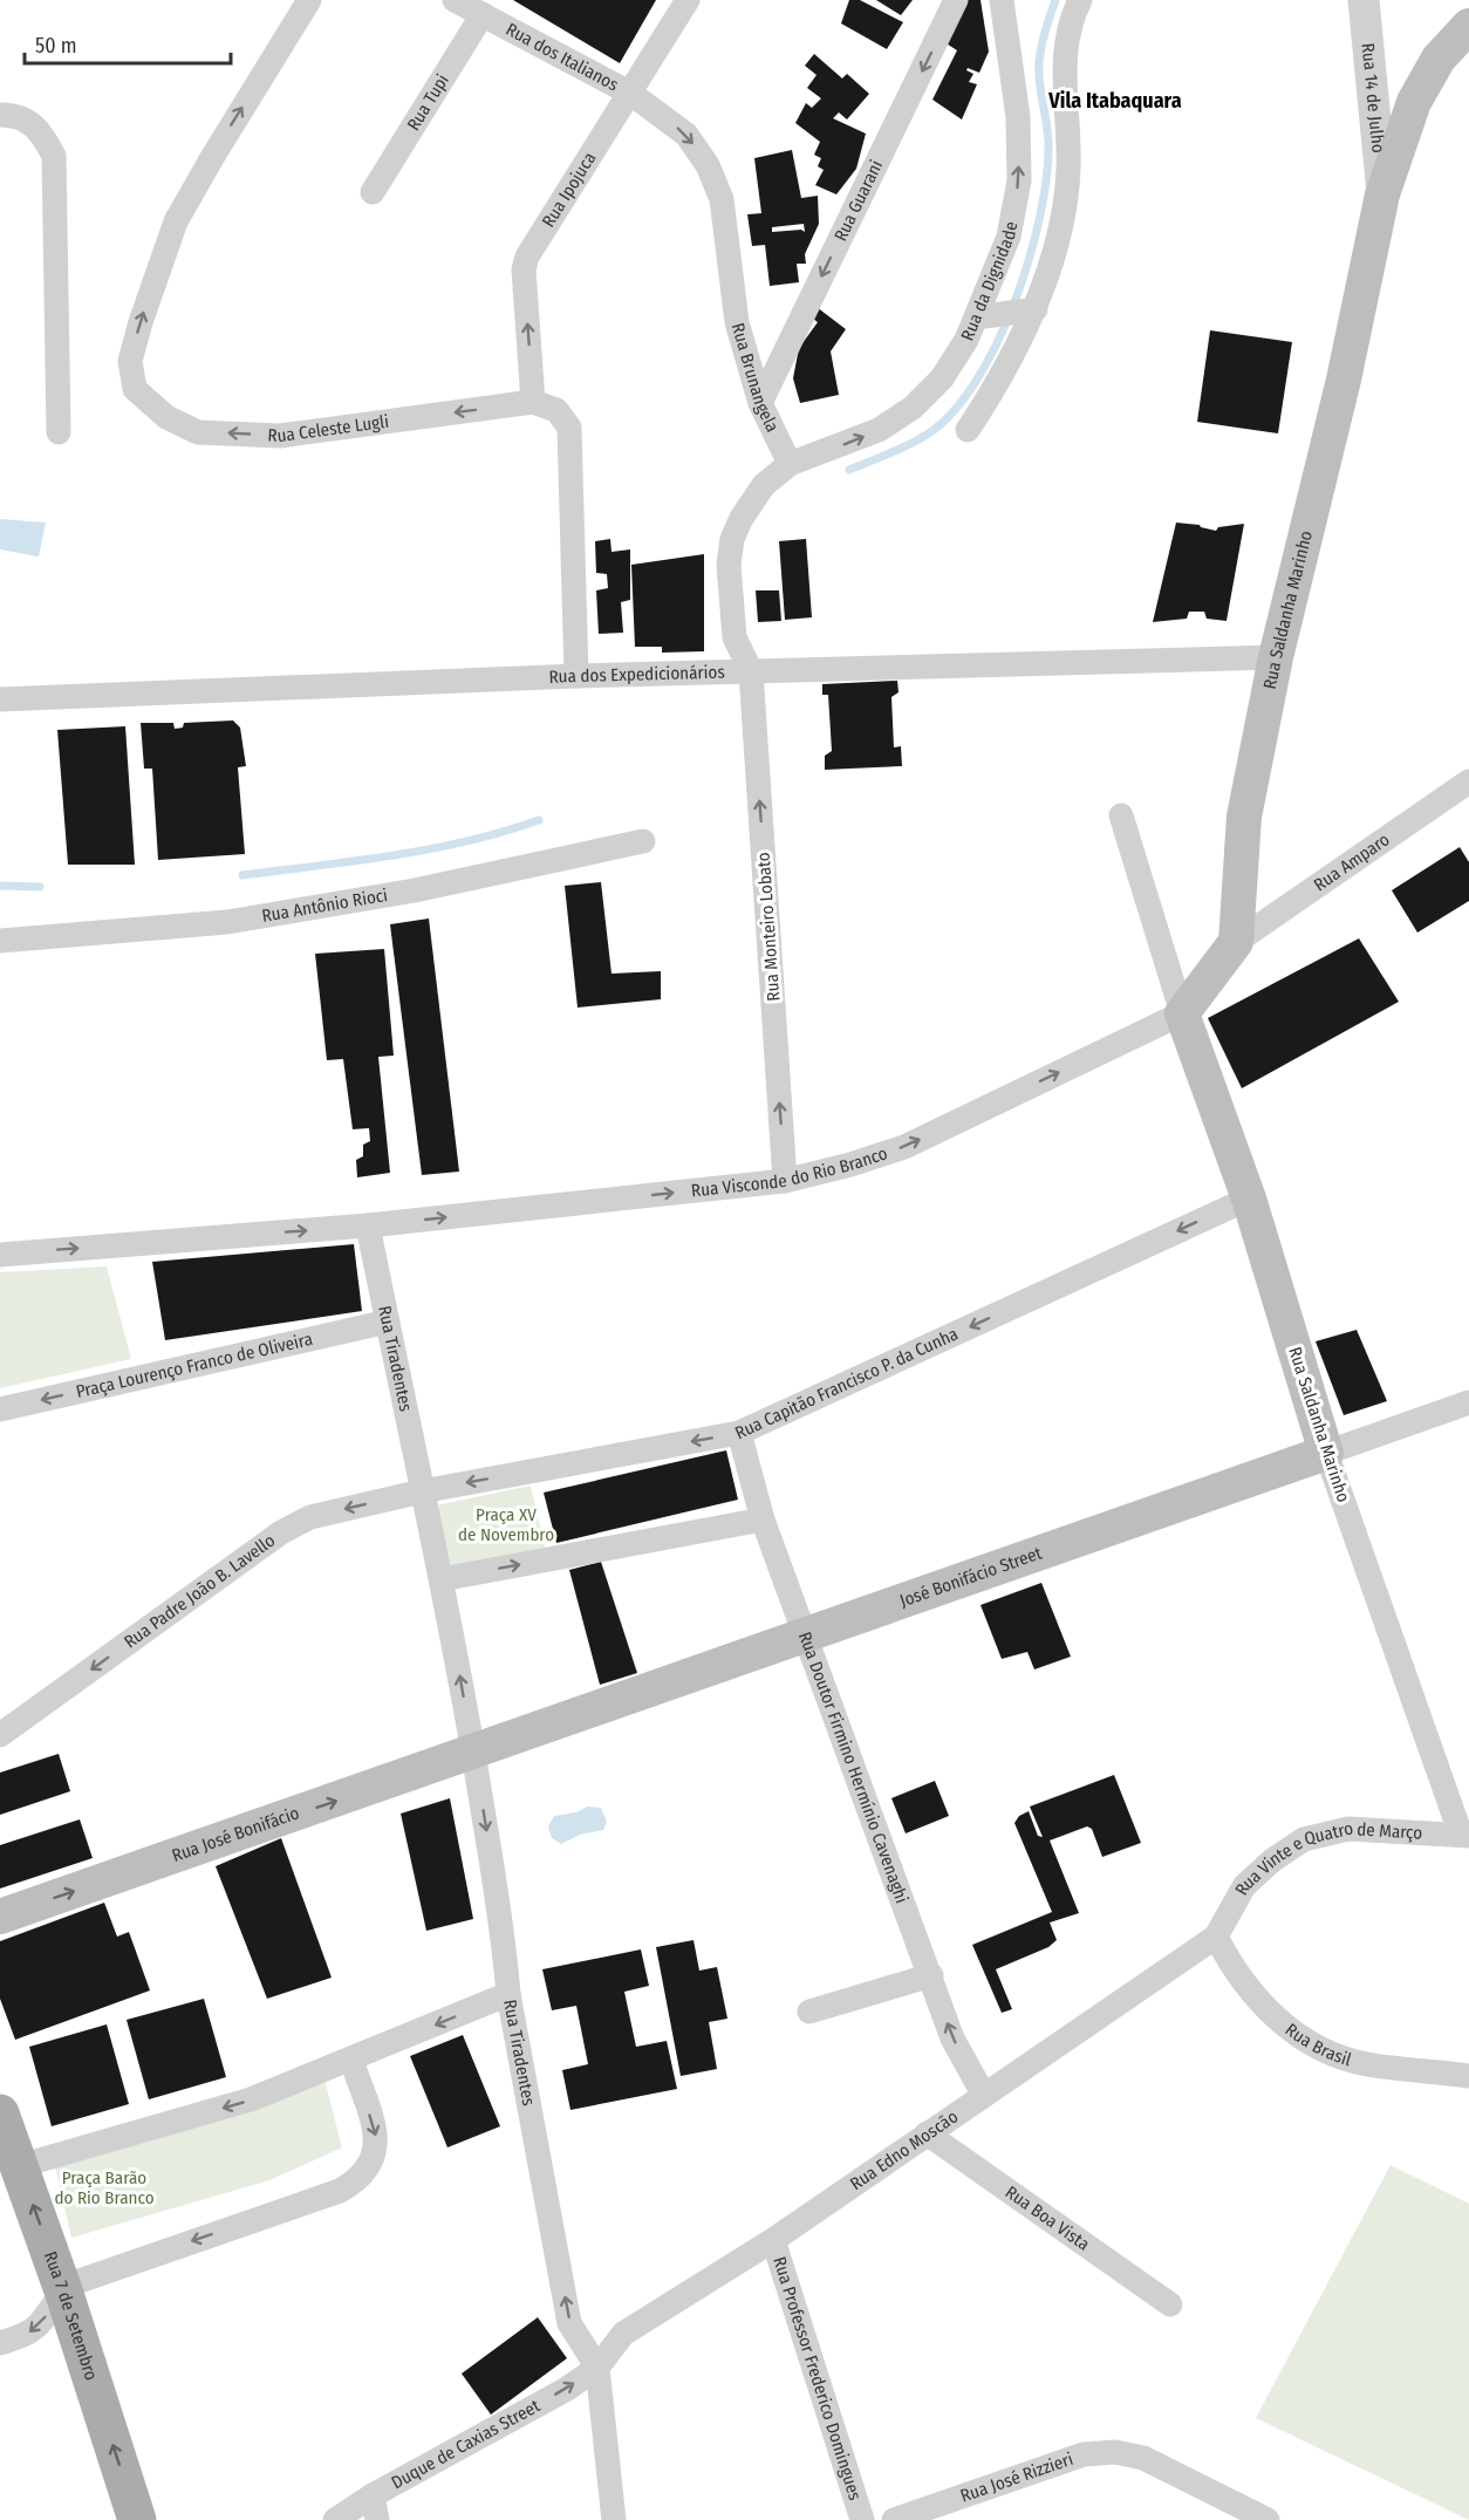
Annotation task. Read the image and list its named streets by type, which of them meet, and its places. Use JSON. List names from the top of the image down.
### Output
{
  "streets": {
    "main road": [
      "Rua Saldanha Marinho",
      "José Bonifácio Street",
      "Rua José Bonifácio",
      "Rua 7 de Setembro"
    ],
    "street": [
      "Rua dos Italianos",
      "Rua 14 de Julho",
      "Rua Tupi",
      "Rua Ipojuca",
      "Rua Guarani",
      "Rua da Dignidade",
      "Rua Brunangela",
      "Rua Celeste Lugli",
      "Rua dos Expedicionários",
      "Rua Amparo",
      "Rua Antônio Rioci",
      "Rua Monteiro Lobato",
      "Rua Visconde do Rio Branco",
      "Rua Tiradentes",
      "Praça Lourenço Franco de Oliveira",
      "Rua Capitão Francisco P. da Cunha",
      "Rua Padre João B. Lavello",
      "Rua Doutor Firmino Hermínio Cavenaghi",
      "Rua Vinte e Quatro de Março",
      "Rua Brasil",
      "Rua Edno Moscão",
      "Rua Boa Vista",
      "Rua Professor Frederico Domingues",
      "Duque de Caxias Street",
      "Rua José Rizzieri"
    ]
  },
  "crossings": [
    ["Rua dos Italianos", "Rua Tupi"],
    ["Rua dos Italianos", "Rua Ipojuca"],
    ["Rua dos Italianos", "Rua Brunangela"],
    ["Rua 14 de Julho", "Rua Saldanha Marinho"],
    ["Rua Ipojuca", "Rua Brunangela"],
    ["Rua Ipojuca", "Rua Celeste Lugli"],
    ["Rua Guarani", "Rua Brunangela"],
    ["Rua da Dignidade", "Rua Brunangela"],
    ["Rua Saldanha Marinho", "Rua dos Expedicionários"],
    ["Rua Saldanha Marinho", "Rua Amparo"],
    ["Rua Saldanha Marinho", "Rua Visconde do Rio Branco"],
    ["Rua Saldanha Marinho", "Rua Capitão Francisco P. da Cunha"],
    ["Rua Saldanha Marinho", "José Bonifácio Street"],
    ["Rua Saldanha Marinho", "Rua Vinte e Quatro de Março"],
    ["Rua dos Expedicionários", "Rua Monteiro Lobato"],
    ["Rua Monteiro Lobato", "Rua Visconde do Rio Branco"],
    ["Rua Visconde do Rio Branco", "Rua Tiradentes"],
    ["Rua Tiradentes", "Praça Lourenço Franco de Oliveira"],
    ["Rua Tiradentes", "Rua Capitão Francisco P. da Cunha"],
    ["Rua Tiradentes", "José Bonifácio Street"],
    ["Rua Tiradentes", "Rua Padre João B. Lavello"],
    ["Rua Tiradentes", "Rua José Bonifácio"],
    ["Rua Tiradentes", "Rua Edno Moscão"],
    ["Rua Tiradentes", "Duque de Caxias Street"],
    ["Rua Capitão Francisco P. da Cunha", "Rua Padre João B. Lavello"],
    ["Rua Capitão Francisco P. da Cunha", "Rua Doutor Firmino Hermínio Cavenaghi"],
    ["José Bonifácio Street", "Rua Doutor Firmino Hermínio Cavenaghi"],
    ["José Bonifácio Street", "Rua José Bonifácio"],
    ["Rua Doutor Firmino Hermínio Cavenaghi", "Rua Edno Moscão"],
    ["Rua Vinte e Quatro de Março", "Rua Brasil"],
    ["Rua Vinte e Quatro de Março", "Rua Edno Moscão"],
    ["Rua Brasil", "Rua Edno Moscão"],
    ["Rua Edno Moscão", "Rua Boa Vista"],
    ["Rua Edno Moscão", "Rua Professor Frederico Domingues"],
    ["Rua Edno Moscão", "Duque de Caxias Street"]
  ],
  "one_way": [
    "Rua Ipojuca",
    "Rua Brunangela",
    "Rua Monteiro Lobato",
    "Rua Visconde do Rio Branco",
    "Rua Padre João B. Lavello",
    "Rua José Bonifácio",
    "Rua 7 de Setembro",
    "Duque de Caxias Street"
  ],
  "districts": ["Vila Itabaquara"],
  "parks": ["Praça XV de Novembro", "Praça Barão do Rio Branco"],
  "scale_bar": "50 m"
}
